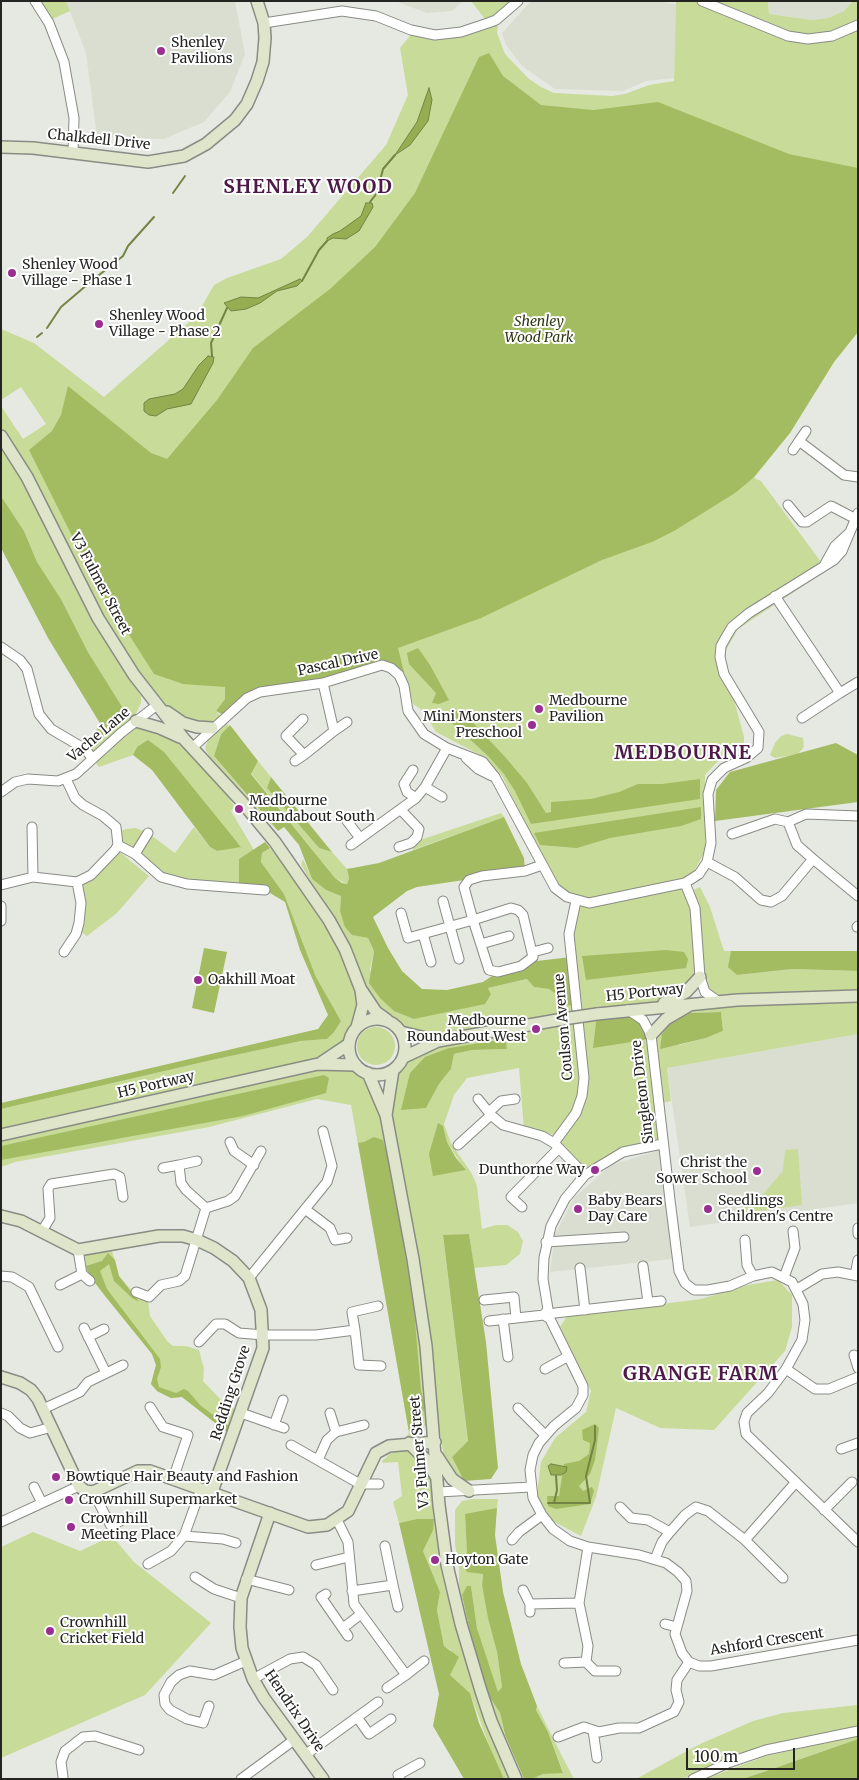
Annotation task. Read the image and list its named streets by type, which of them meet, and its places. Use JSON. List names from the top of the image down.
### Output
{
  "streets": {
    "street": [
      "Chalkdell Drive",
      "V3 Fulmer Street",
      "Pascal Drive",
      "Vache Lane",
      "H5 Portway",
      "Coulson Avenue",
      "Singleton Drive",
      "Redding Grove",
      "Ashford Crescent",
      "Hendrix Drive"
    ]
  },
  "crossings": [
    ["V3 Fulmer Street", "Pascal Drive"],
    ["V3 Fulmer Street", "Vache Lane"],
    ["V3 Fulmer Street", "H5 Portway"],
    ["Pascal Drive", "Coulson Avenue"],
    ["H5 Portway", "Singleton Drive"]
  ],
  "districts": ["SHENLEY WOOD", "MEDBOURNE", "GRANGE FARM"],
  "parks": ["Shenley Wood Park"],
  "places": [
    "Shenley Pavilions",
    "Shenley Wood Village - Phase 1",
    "Shenley Wood Village - Phase 2",
    "Medbourne Pavilion",
    "Mini Monsters Preschool",
    "Medbourne Roundabout South",
    "Oakhill Moat",
    "Medbourne Roundabout West",
    "Dunthorne Way",
    "Christ the Sower School",
    "Baby Bears Day Care",
    "Seedlings Children's Centre",
    "Bowtique Hair Beauty and Fashion",
    "Crownhill Supermarket",
    "Crownhill Meeting Place",
    "Hoyton Gate",
    "Crownhill Cricket Field"
  ],
  "scale_bar": "100 m"
}
